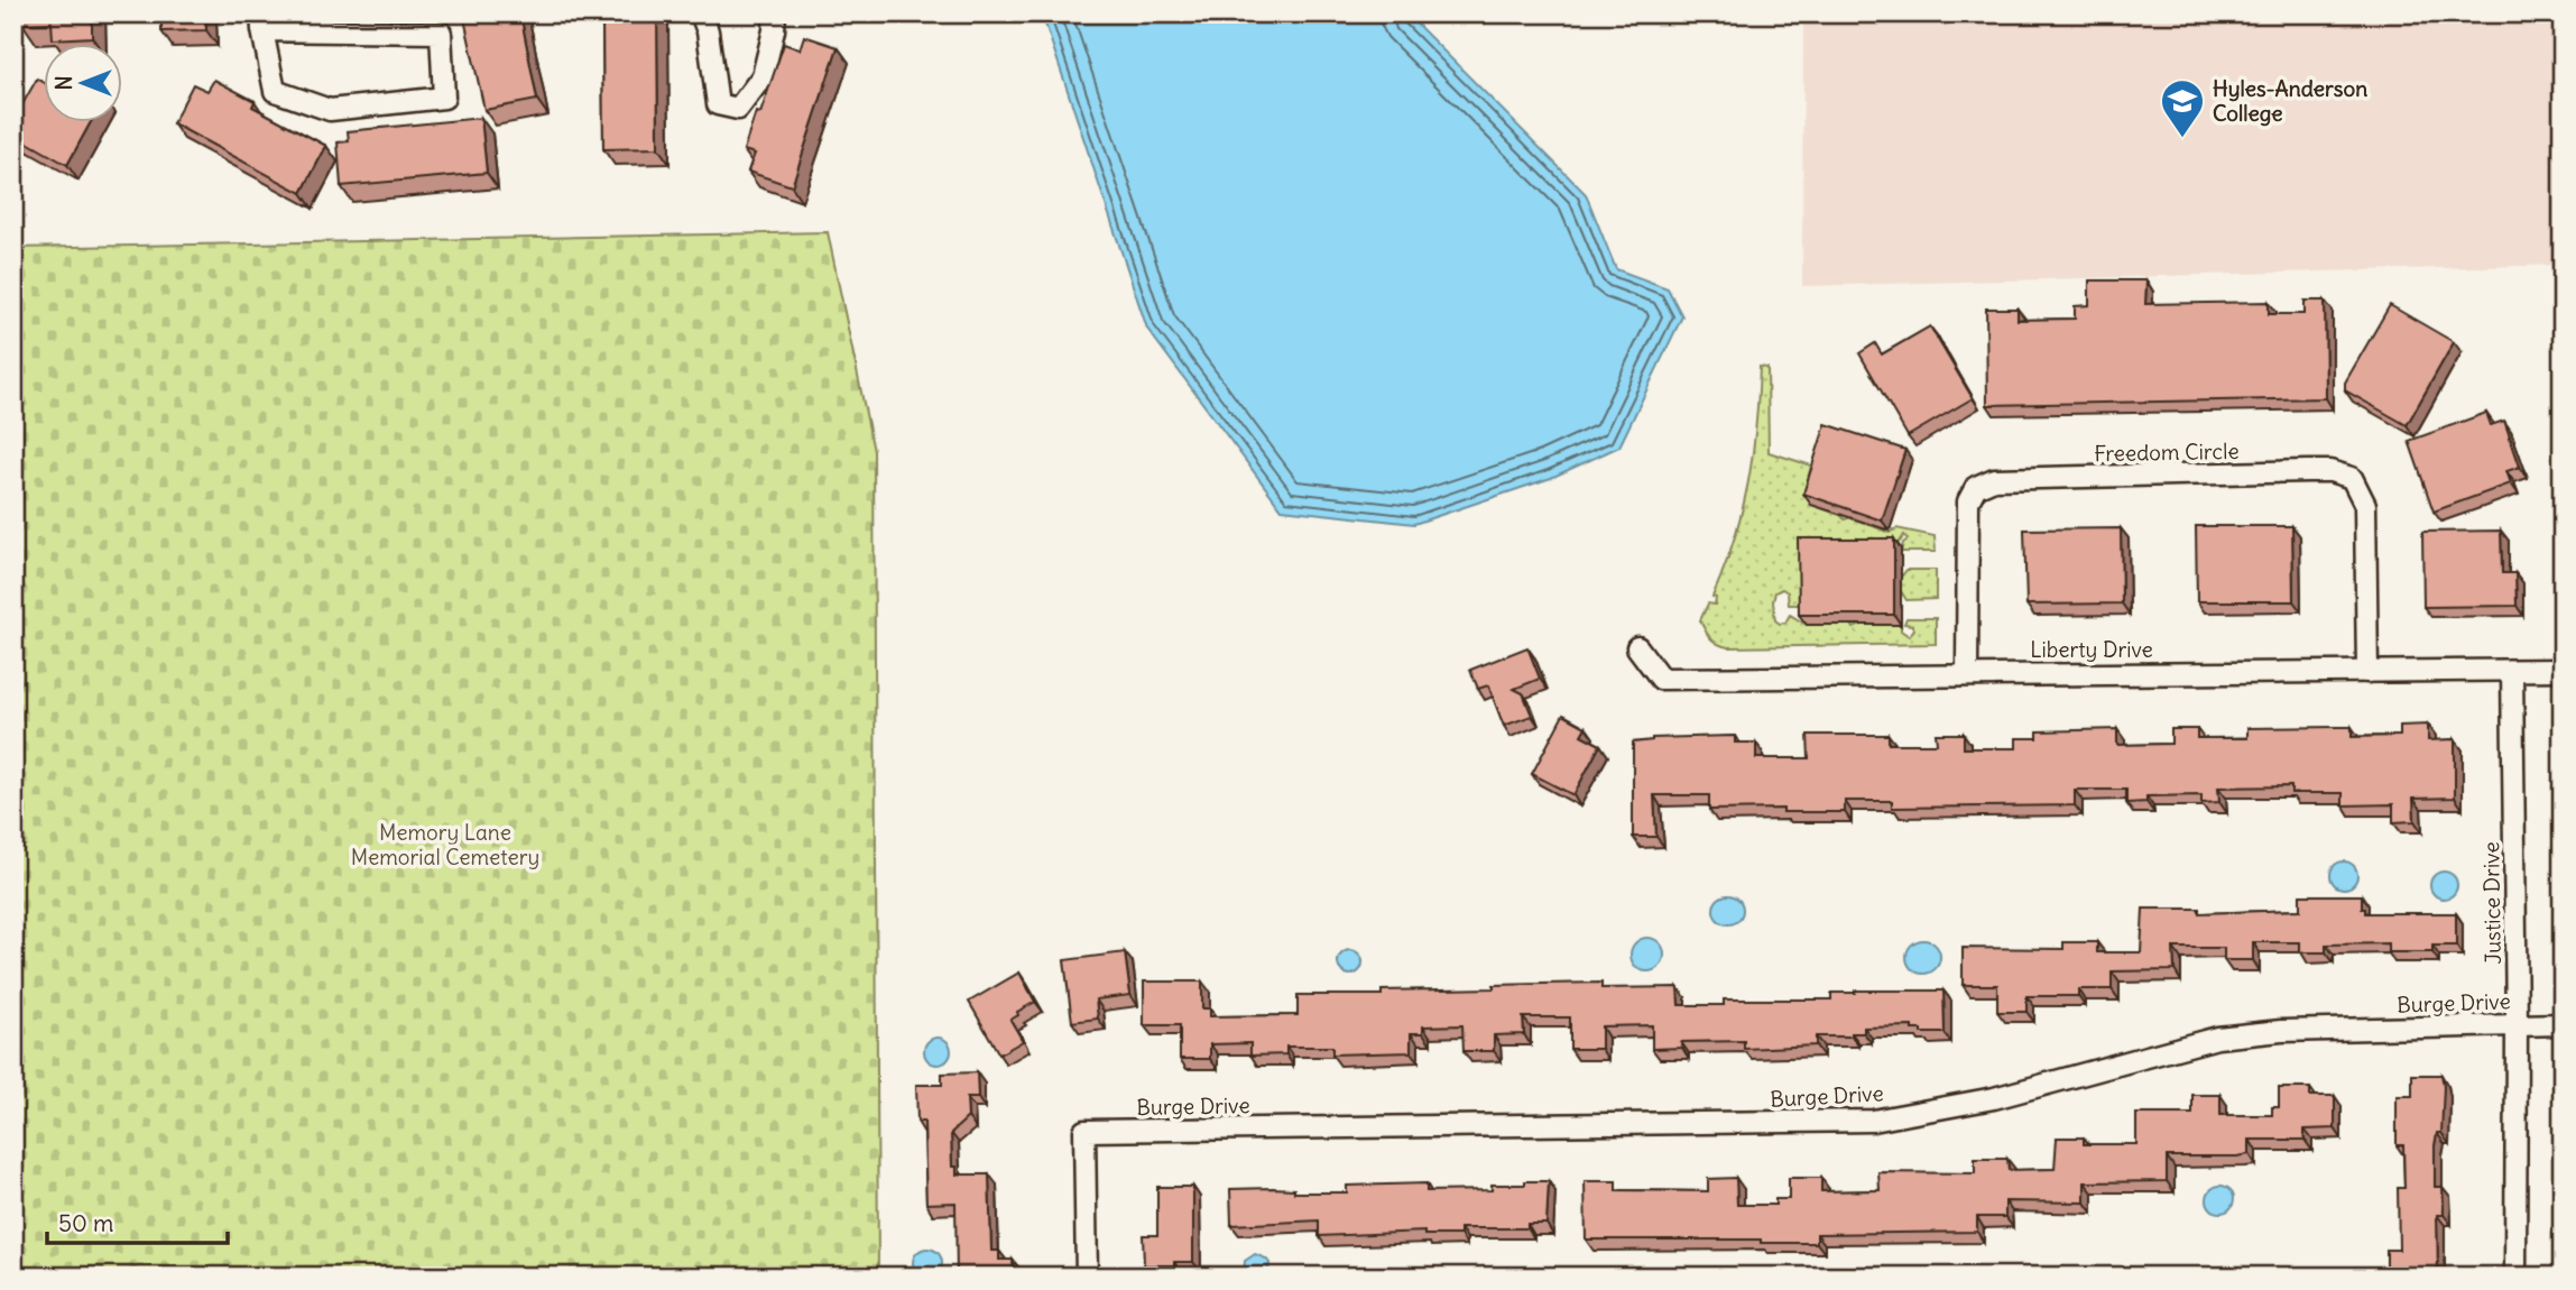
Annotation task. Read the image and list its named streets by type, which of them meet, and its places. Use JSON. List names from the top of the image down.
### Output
{
  "streets": {
    "street": [
      "Freedom Circle",
      "Liberty Drive",
      "Justice Drive",
      "Burge Drive"
    ]
  },
  "crossings": [
    ["Freedom Circle", "Liberty Drive"],
    ["Liberty Drive", "Justice Drive"],
    ["Justice Drive", "Burge Drive"]
  ],
  "parks": ["Memory Lane Memorial Cemetery"],
  "places": {
    "school or university": ["Hyles-Anderson College"]
  },
  "scale_bar": "50 m",
  "north": "left"
}
